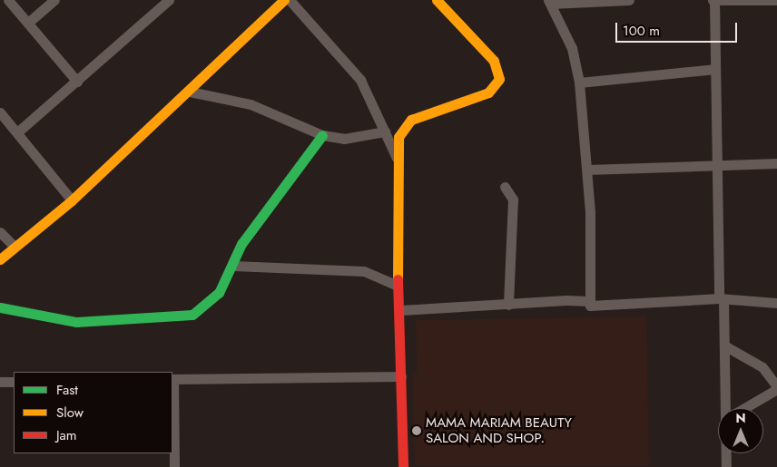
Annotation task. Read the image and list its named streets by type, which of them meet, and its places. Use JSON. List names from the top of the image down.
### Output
{
  "places": ["MAMA MARIAM BEAUTY SALON AND SHOP."],
  "legend": ["Fast", "Slow", "Jam"],
  "scale_bar": "100 m",
  "north": "top"
}
